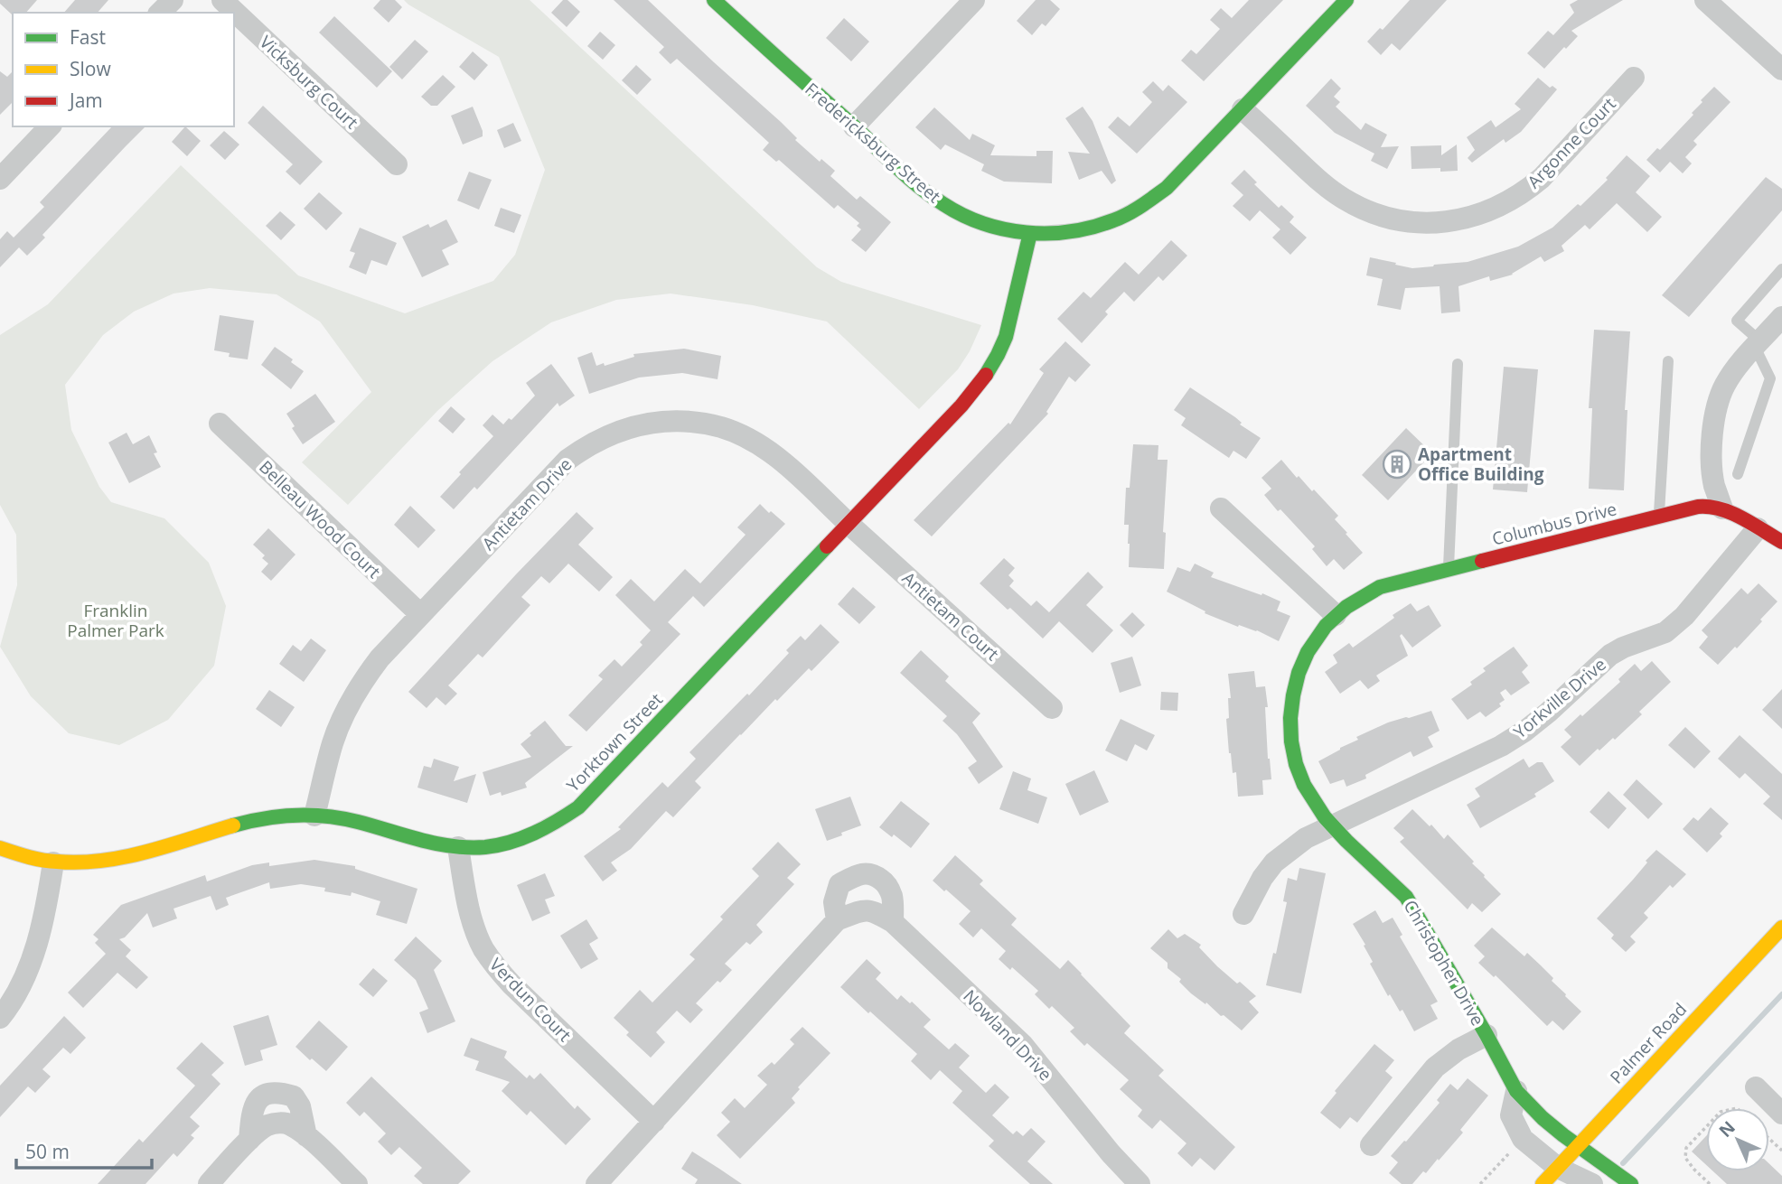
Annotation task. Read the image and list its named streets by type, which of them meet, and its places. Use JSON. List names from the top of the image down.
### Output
{
  "streets": {
    "street": [
      "Vicksburg Court",
      "Fredericksburg Street",
      "Argonne Court",
      "Antietam Drive",
      "Belleau Wood Court",
      "Columbus Drive",
      "Antietam Court",
      "Yorkville Drive",
      "Yorktown Street",
      "Christopher Drive",
      "Verdun Court",
      "Nowland Drive",
      "Palmer Road"
    ]
  },
  "crossings": [
    ["Fredericksburg Street", "Argonne Court"],
    ["Fredericksburg Street", "Yorktown Street"],
    ["Antietam Drive", "Belleau Wood Court"],
    ["Antietam Drive", "Antietam Court"],
    ["Antietam Drive", "Yorktown Street"],
    ["Columbus Drive", "Yorkville Drive"],
    ["Columbus Drive", "Christopher Drive"],
    ["Antietam Court", "Yorktown Street"],
    ["Yorkville Drive", "Christopher Drive"],
    ["Yorktown Street", "Verdun Court"],
    ["Christopher Drive", "Palmer Road"],
    ["Verdun Court", "Nowland Drive"]
  ],
  "parks": ["Franklin Palmer Park"],
  "places": {
    "building": ["Apartment Office Building"]
  },
  "legend": ["Fast", "Slow", "Jam"],
  "scale_bar": "50 m",
  "north": "top left"
}
